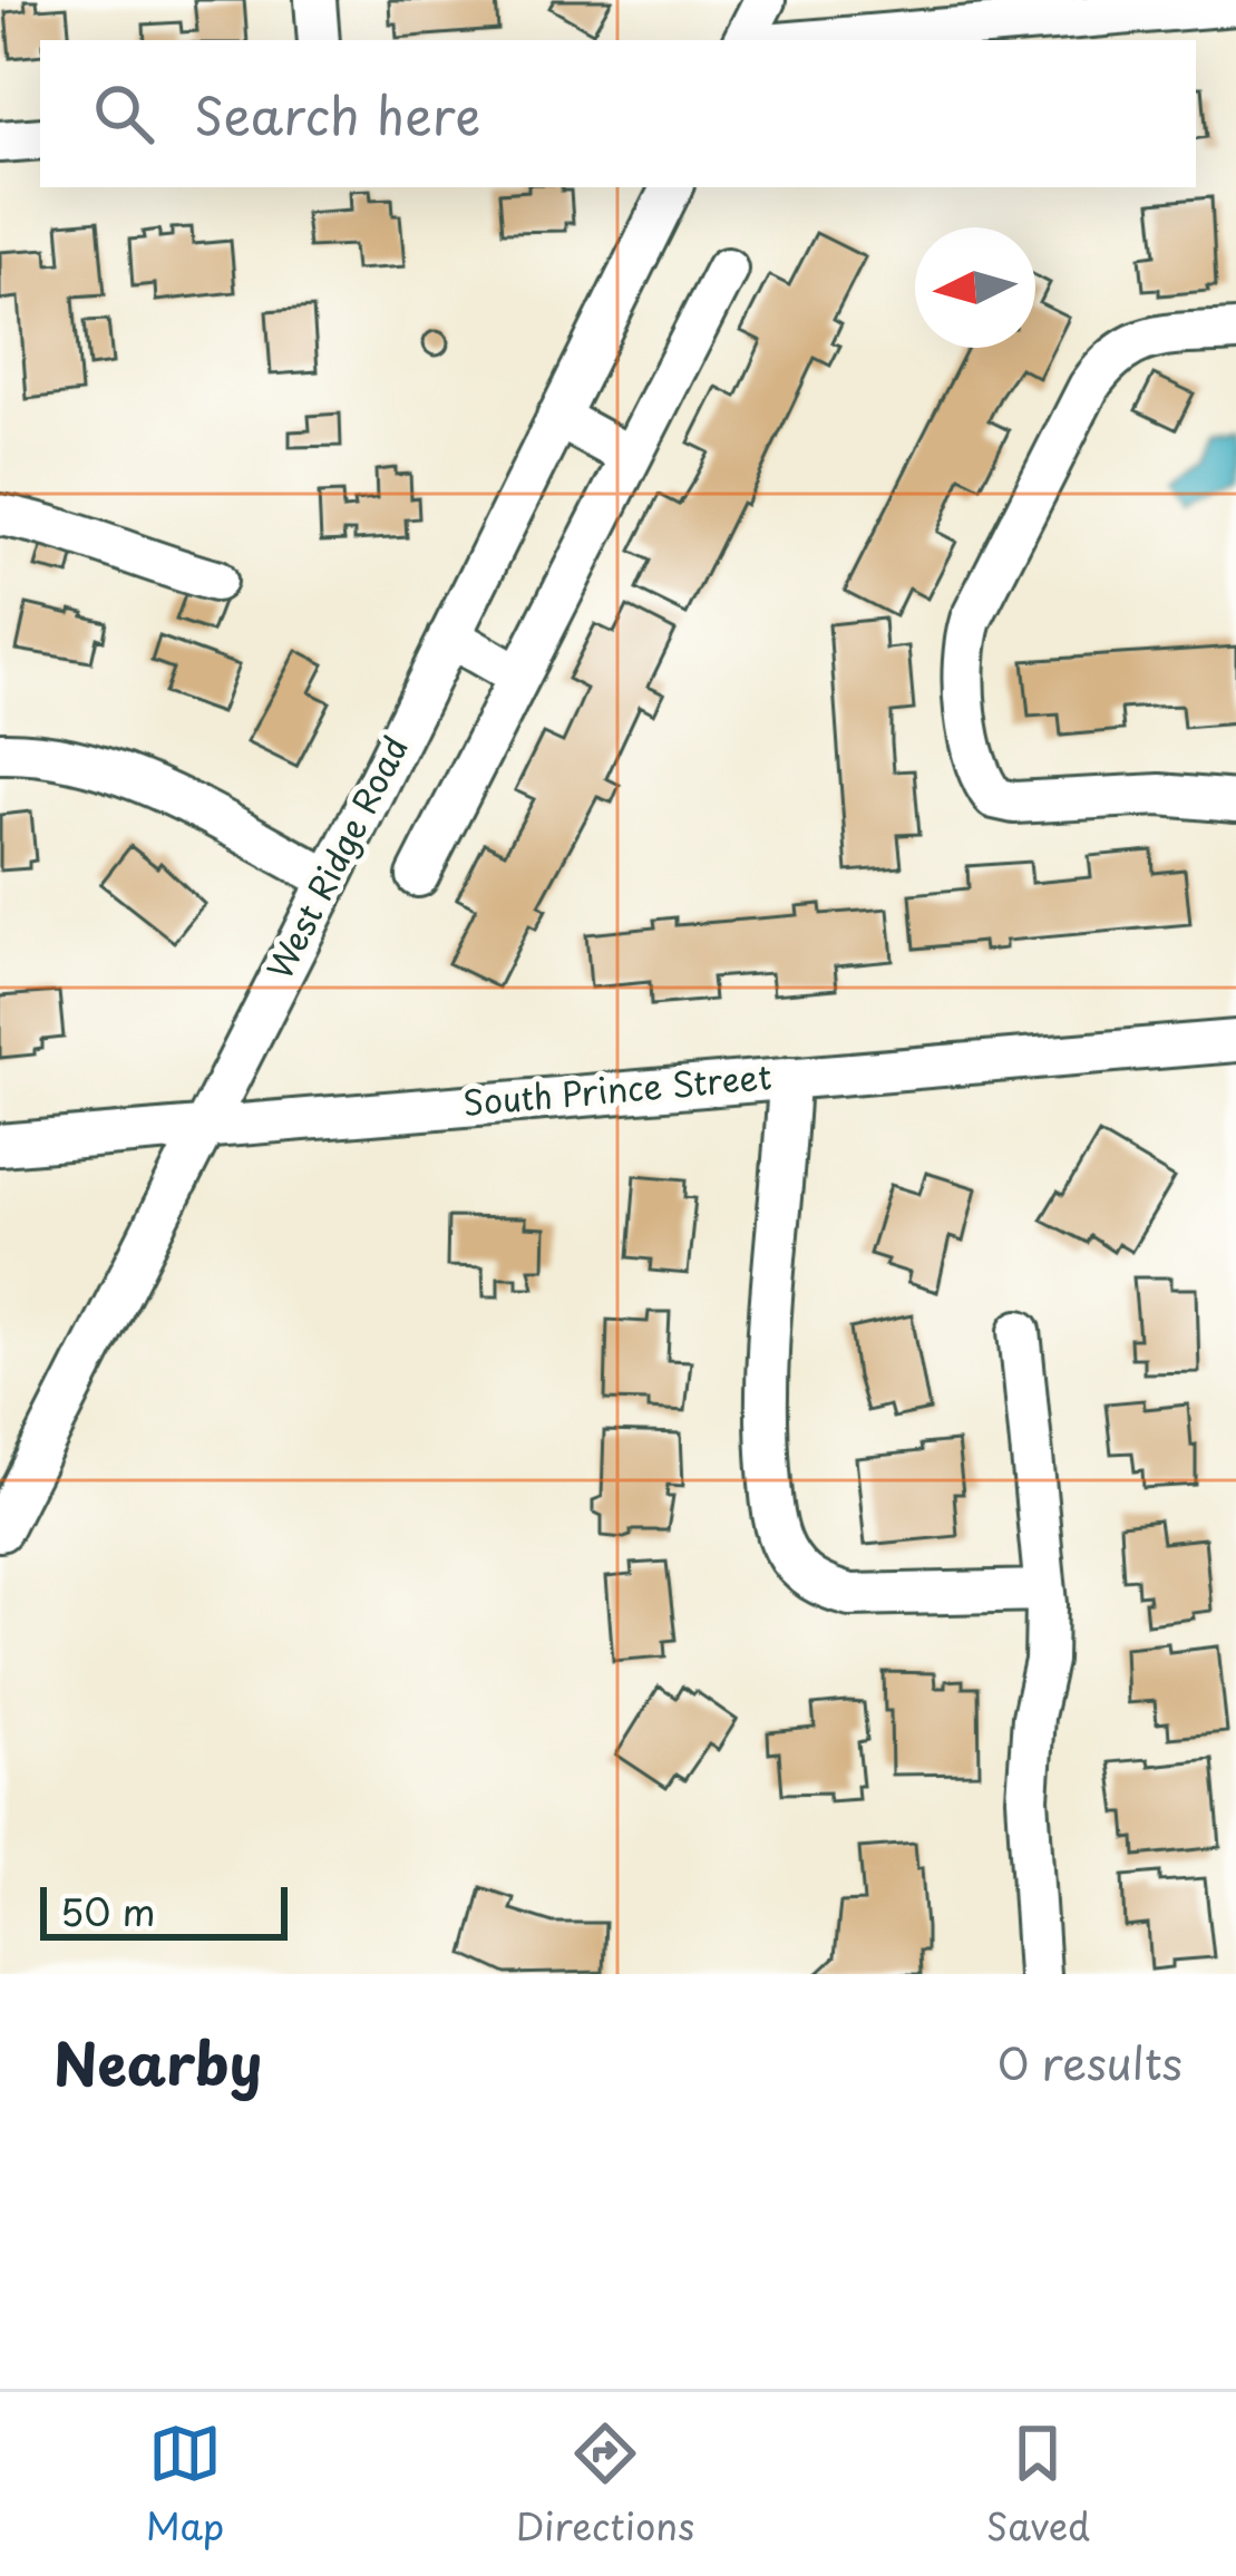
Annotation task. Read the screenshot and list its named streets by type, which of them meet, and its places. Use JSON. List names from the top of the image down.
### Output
{
  "streets": {
    "street": ["West Ridge Road", "South Prince Street"]
  },
  "crossings": [
    ["West Ridge Road", "South Prince Street"]
  ],
  "scale_bar": "50 m",
  "north": "left",
  "page": {
    "search": "Search here",
    "scale": "50 m",
    "heading": ["Nearby", "0 results"],
    "nav": ["Map", "Directions", "Saved"]
  }
}
